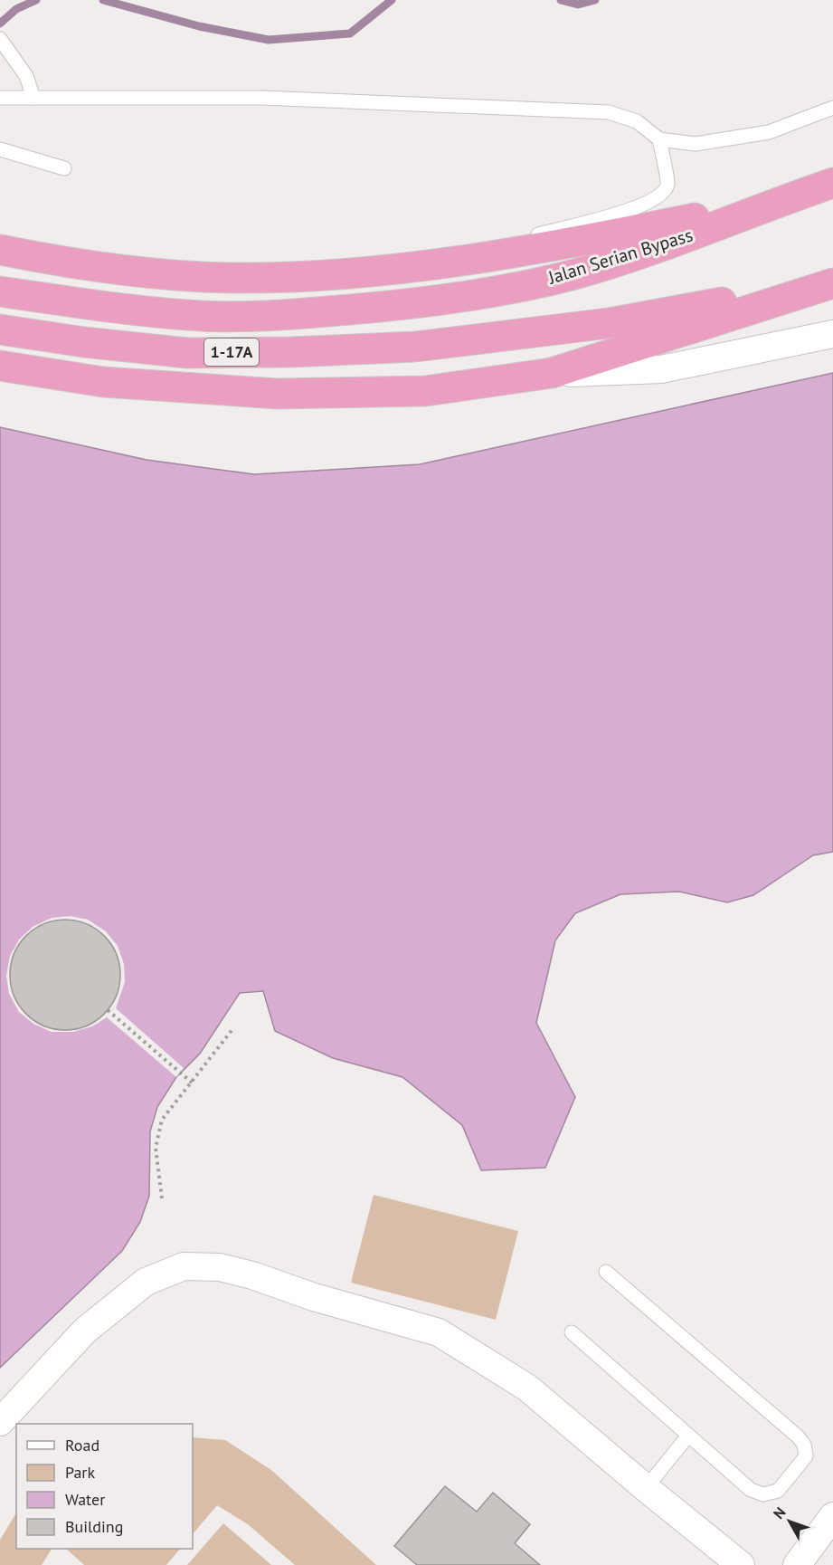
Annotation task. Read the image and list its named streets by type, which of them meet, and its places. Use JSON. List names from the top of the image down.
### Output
{
  "streets": {
    "highway": ["Jalan Serian Bypass", "1-17A"]
  },
  "crossings": [
    ["Jalan Serian Bypass", "1-17A"]
  ],
  "legend": [
    "Road",
    "Park",
    "Water",
    "Building"
  ],
  "north": "top left"
}
